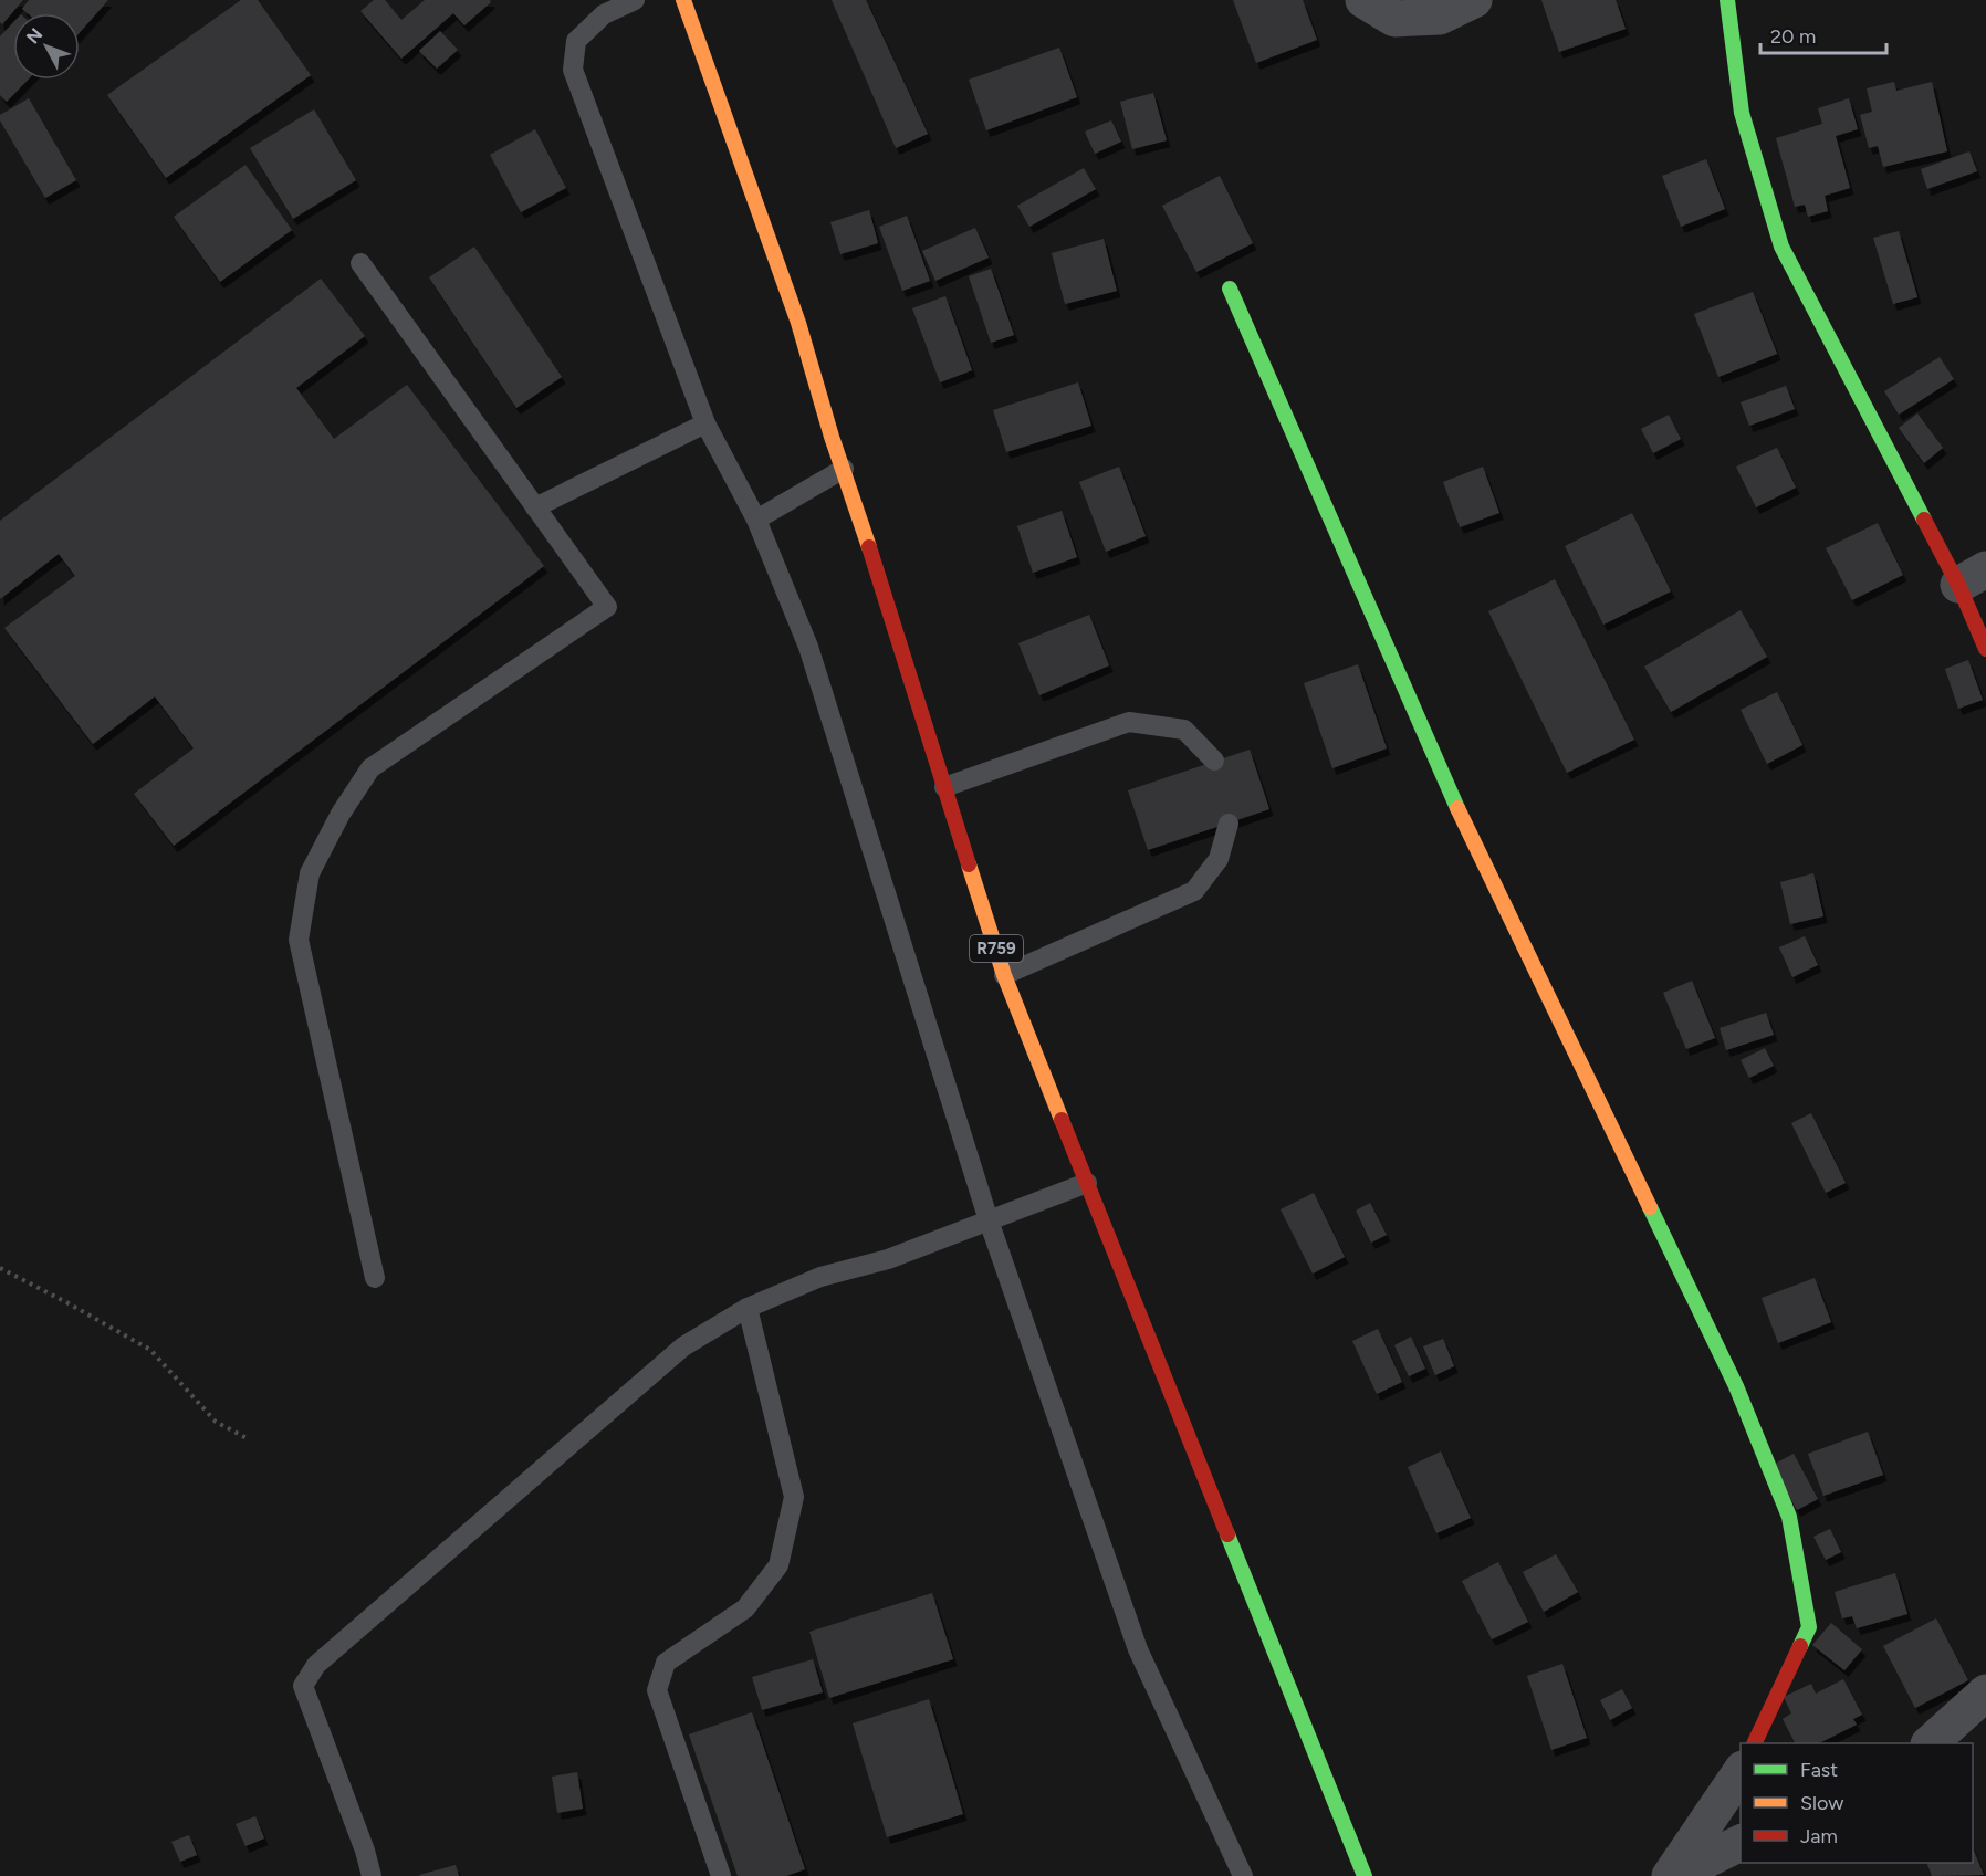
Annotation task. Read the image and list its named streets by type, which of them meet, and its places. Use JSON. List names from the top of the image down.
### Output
{
  "streets": {
    "street": ["R759"]
  },
  "legend": ["Fast", "Slow", "Jam"],
  "scale_bar": "20 m",
  "north": "top left"
}
